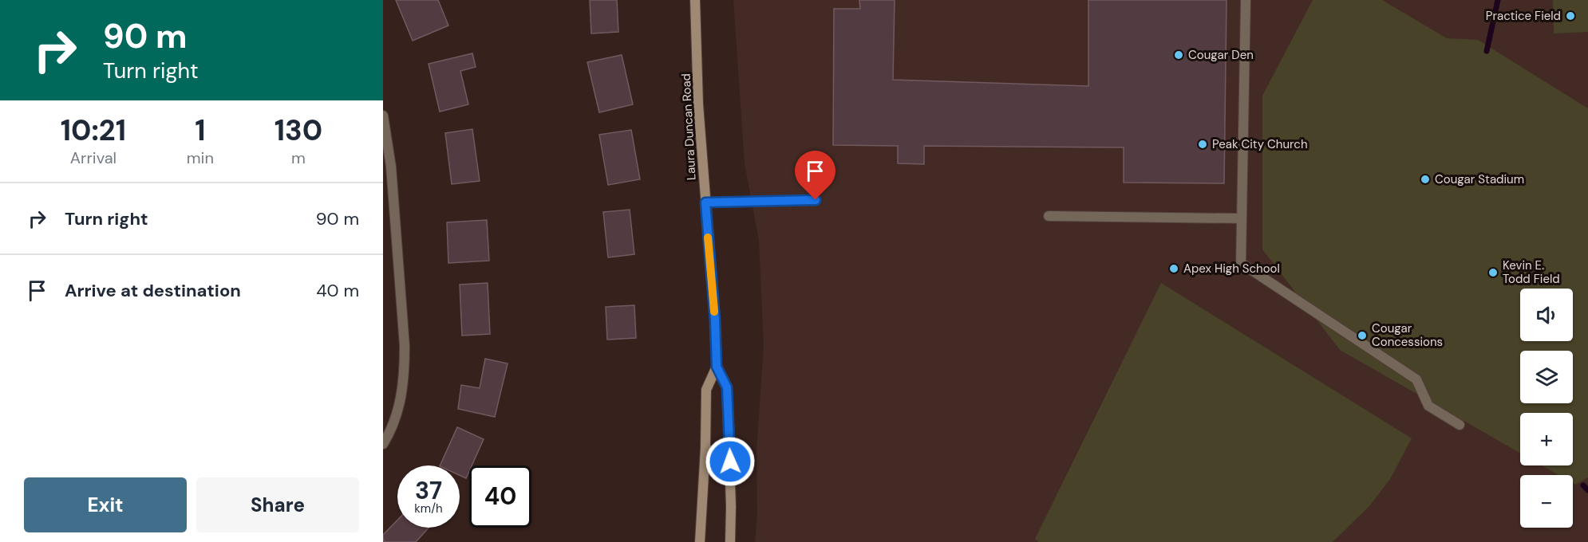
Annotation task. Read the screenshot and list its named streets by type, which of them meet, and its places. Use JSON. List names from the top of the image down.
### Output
{
  "streets": {
    "street": ["Laura Duncan Road"]
  },
  "places": [
    "Practice Field",
    "Cougar Den",
    "Peak City Church",
    "Cougar Stadium",
    "Apex High School",
    "Kevin E. Todd Field",
    "Cougar Concessions"
  ],
  "page": {
    "turn": ["90 m", "Turn right"],
    "eta": [
      "10:21",
      "Arrival",
      "1",
      "min",
      "130",
      "m"
    ],
    "list": [
      {
        "name": "Turn right",
        "value": "90 m"
      },
      {
        "name": "Arrive at destination",
        "value": "40 m"
      }
    ],
    "map_buttons": ["+", "−"],
    "speed": "37 km/h",
    "limit": "40",
    "buttons": ["Exit", "Share"]
  }
}
